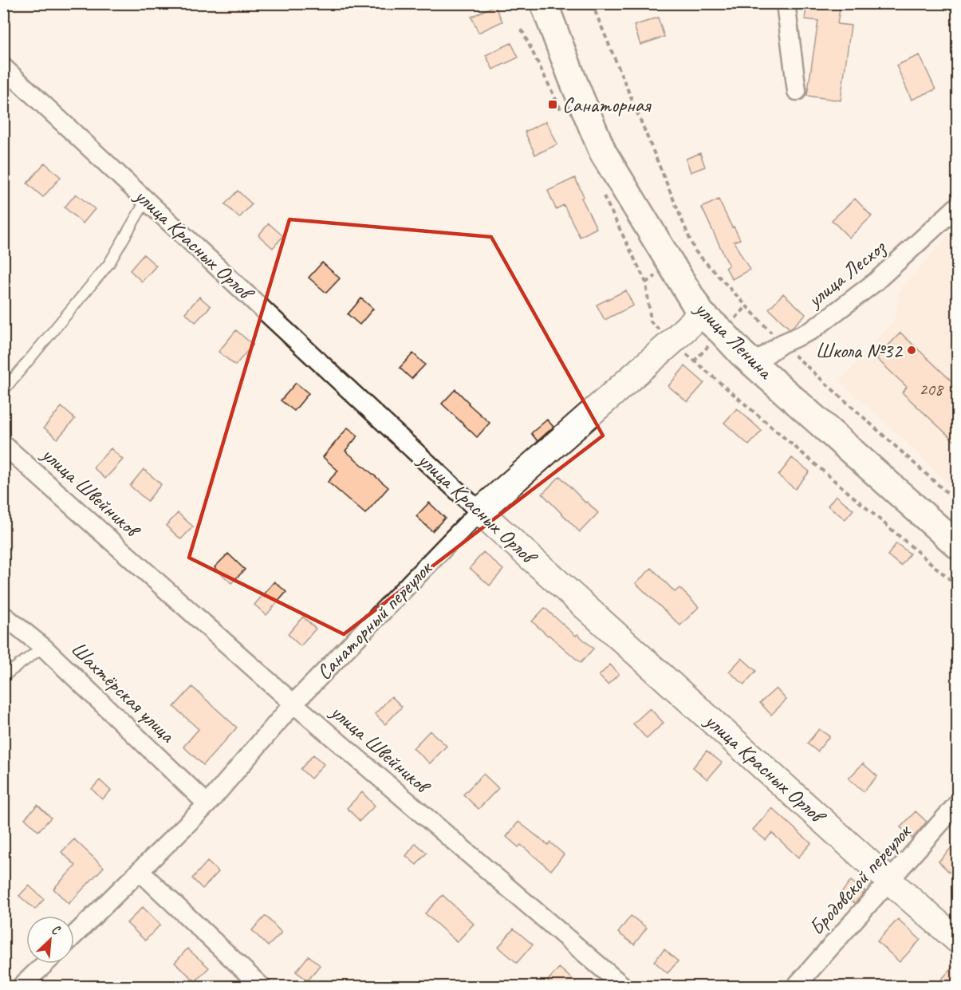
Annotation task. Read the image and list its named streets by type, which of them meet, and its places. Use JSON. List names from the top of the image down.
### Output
{
  "streets": {
    "main road": ["улица Ленина"],
    "street": [
      "улица Красных Орлов",
      "улица Лесхоз",
      "улица Швейников",
      "Санаторный переулок",
      "Шахтёрская улица",
      "Бродовской переулок"
    ]
  },
  "crossings": [
    ["улица Красных Орлов", "Санаторный переулок"],
    ["улица Красных Орлов", "Бродовской переулок"],
    ["улица Лесхоз", "улица Ленина"],
    ["улица Ленина", "Санаторный переулок"],
    ["улица Швейников", "Санаторный переулок"],
    ["Санаторный переулок", "Шахтёрская улица"]
  ],
  "places": {
    "transit": ["Санаторная"],
    "other": ["Школа №32"]
  },
  "house_numbers": ["208"],
  "north": "top right"
}
